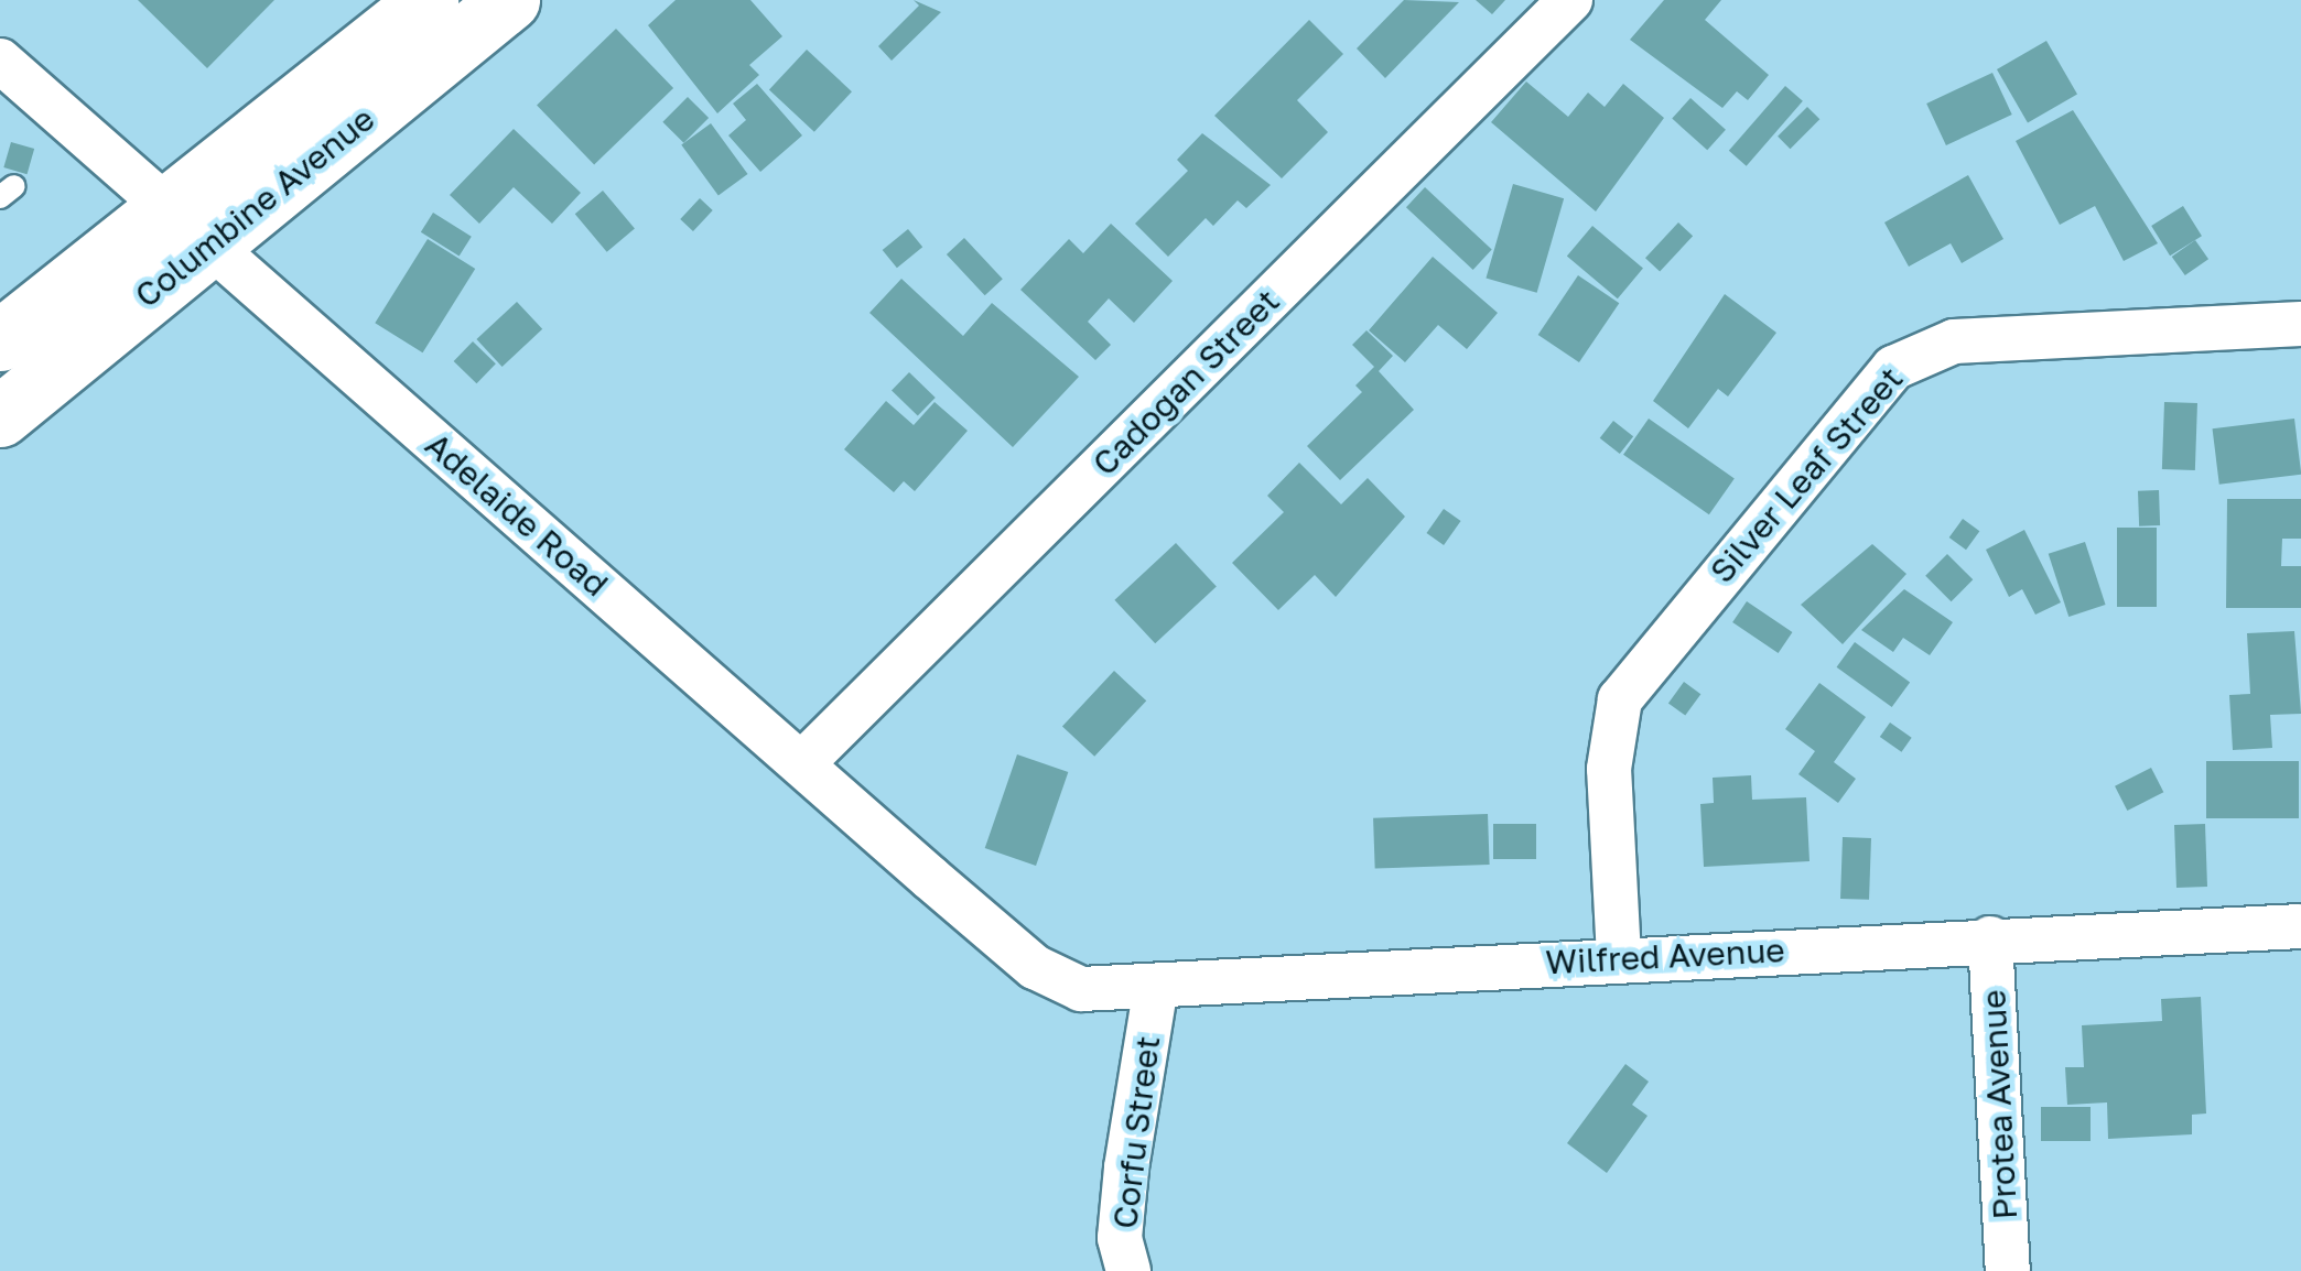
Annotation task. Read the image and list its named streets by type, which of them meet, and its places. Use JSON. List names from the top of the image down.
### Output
{
  "streets": {
    "main road": ["Columbine Avenue"],
    "street": [
      "Cadogan Street",
      "Silver Leaf Street",
      "Adelaide Road",
      "Wilfred Avenue",
      "Protea Avenue",
      "Corfu Street"
    ]
  },
  "crossings": [
    ["Columbine Avenue", "Adelaide Road"],
    ["Cadogan Street", "Adelaide Road"],
    ["Silver Leaf Street", "Wilfred Avenue"],
    ["Adelaide Road", "Wilfred Avenue"],
    ["Wilfred Avenue", "Protea Avenue"],
    ["Wilfred Avenue", "Corfu Street"]
  ]
}
